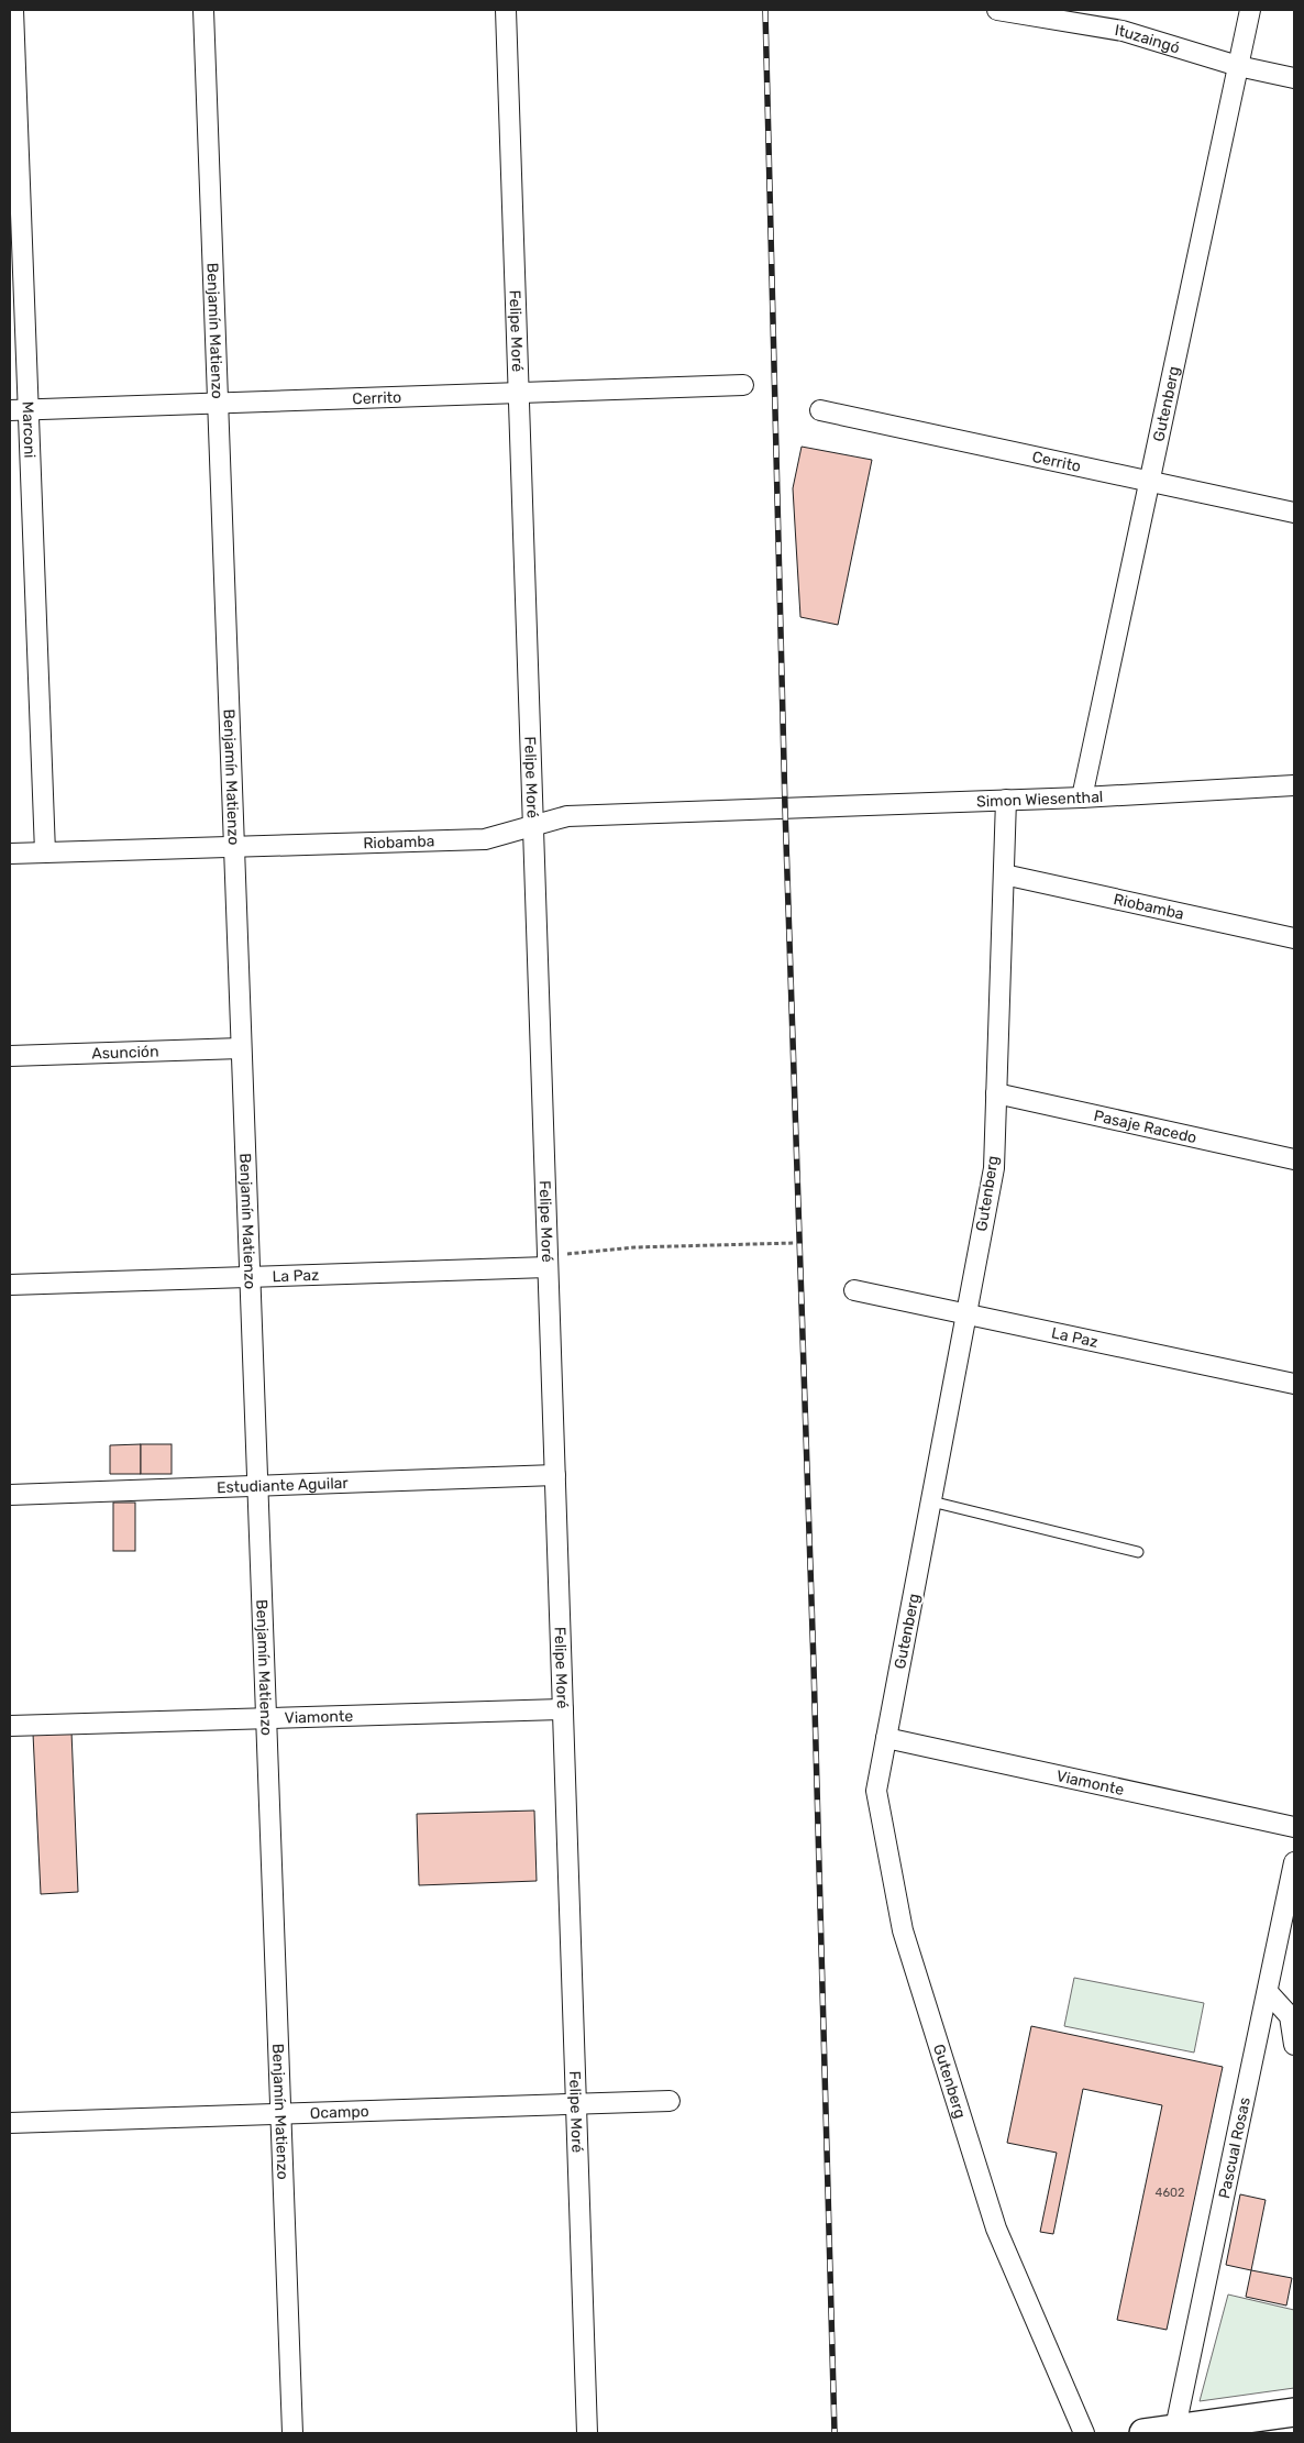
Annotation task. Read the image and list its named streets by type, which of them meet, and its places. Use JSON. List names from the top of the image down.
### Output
{
  "streets": {
    "street": [
      "Ituzaingó",
      "Benjamín Matienzo",
      "Felipe Moré",
      "Cerrito",
      "Gutenberg",
      "Marconi",
      "Simon Wiesenthal",
      "Riobamba",
      "Asunción",
      "Pasaje Racedo",
      "La Paz",
      "Estudiante Aguilar",
      "Viamonte",
      "Ocampo",
      "Pascual Rosas"
    ]
  },
  "crossings": [
    ["Ituzaingó", "Gutenberg"],
    ["Benjamín Matienzo", "Cerrito"],
    ["Benjamín Matienzo", "Riobamba"],
    ["Benjamín Matienzo", "Asunción"],
    ["Benjamín Matienzo", "La Paz"],
    ["Benjamín Matienzo", "Estudiante Aguilar"],
    ["Benjamín Matienzo", "Viamonte"],
    ["Benjamín Matienzo", "Ocampo"],
    ["Felipe Moré", "Cerrito"],
    ["Felipe Moré", "Riobamba"],
    ["Felipe Moré", "La Paz"],
    ["Felipe Moré", "Estudiante Aguilar"],
    ["Felipe Moré", "Viamonte"],
    ["Felipe Moré", "Ocampo"],
    ["Cerrito", "Gutenberg"],
    ["Cerrito", "Marconi"],
    ["Gutenberg", "Simon Wiesenthal"],
    ["Gutenberg", "Riobamba"],
    ["Gutenberg", "Pasaje Racedo"],
    ["Gutenberg", "La Paz"],
    ["Gutenberg", "Viamonte"],
    ["Marconi", "Riobamba"],
    ["Simon Wiesenthal", "Riobamba"]
  ],
  "house_numbers": ["4602"]
}
